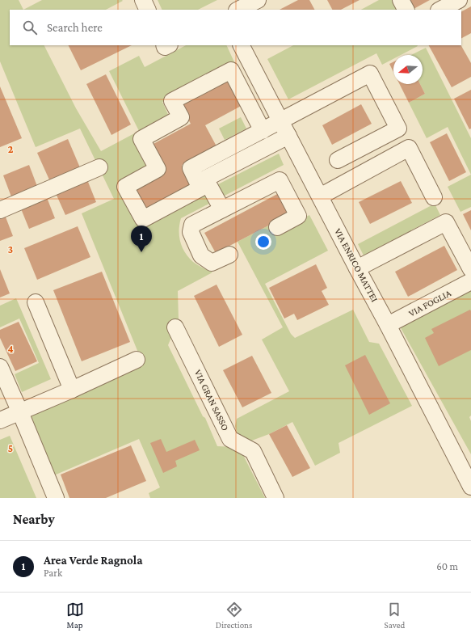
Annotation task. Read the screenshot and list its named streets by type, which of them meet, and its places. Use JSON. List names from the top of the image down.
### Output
{
  "streets": {
    "street": ["VIA ENRICO MATTEI", "VIA FOGLIA", "VIA GRAN SASSO"]
  },
  "crossings": [
    ["VIA ENRICO MATTEI", "VIA FOGLIA"]
  ],
  "north": "left",
  "page": {
    "search": "Search here",
    "pins": "1",
    "heading": "Nearby",
    "list": [
      {
        "mark": "1",
        "name": "Area Verde Ragnola",
        "note": "Park",
        "value": "60 m"
      }
    ],
    "nav": ["Map", "Directions", "Saved"]
  },
  "grid": {
    "rows": [
      "2",
      "3",
      "4",
      "5"
    ]
  }
}
